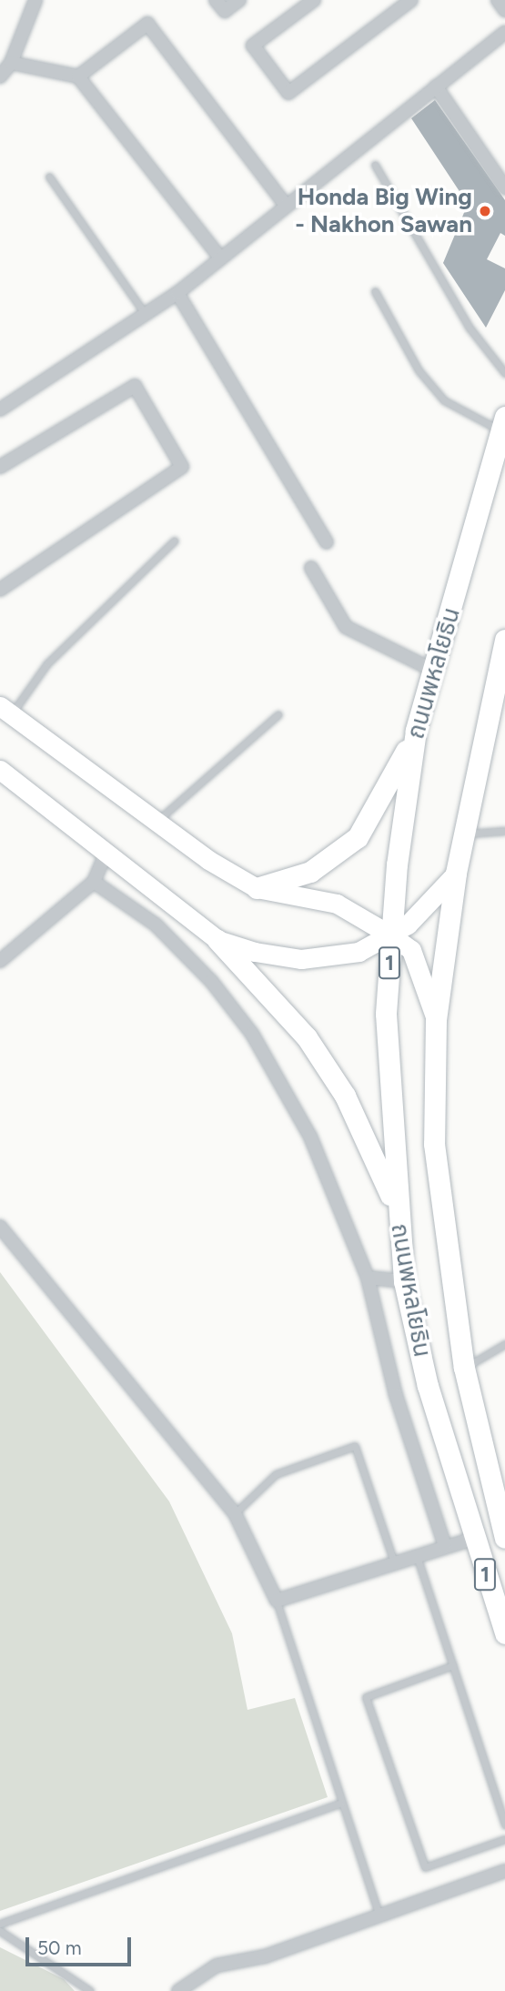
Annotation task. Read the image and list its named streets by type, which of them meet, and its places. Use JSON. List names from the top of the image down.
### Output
{
  "streets": {
    "main road": ["ถนนพหลโยธิน", "1"]
  },
  "places": ["Honda Big Wing - Nakhon Sawan"],
  "scale_bar": "50 m"
}
